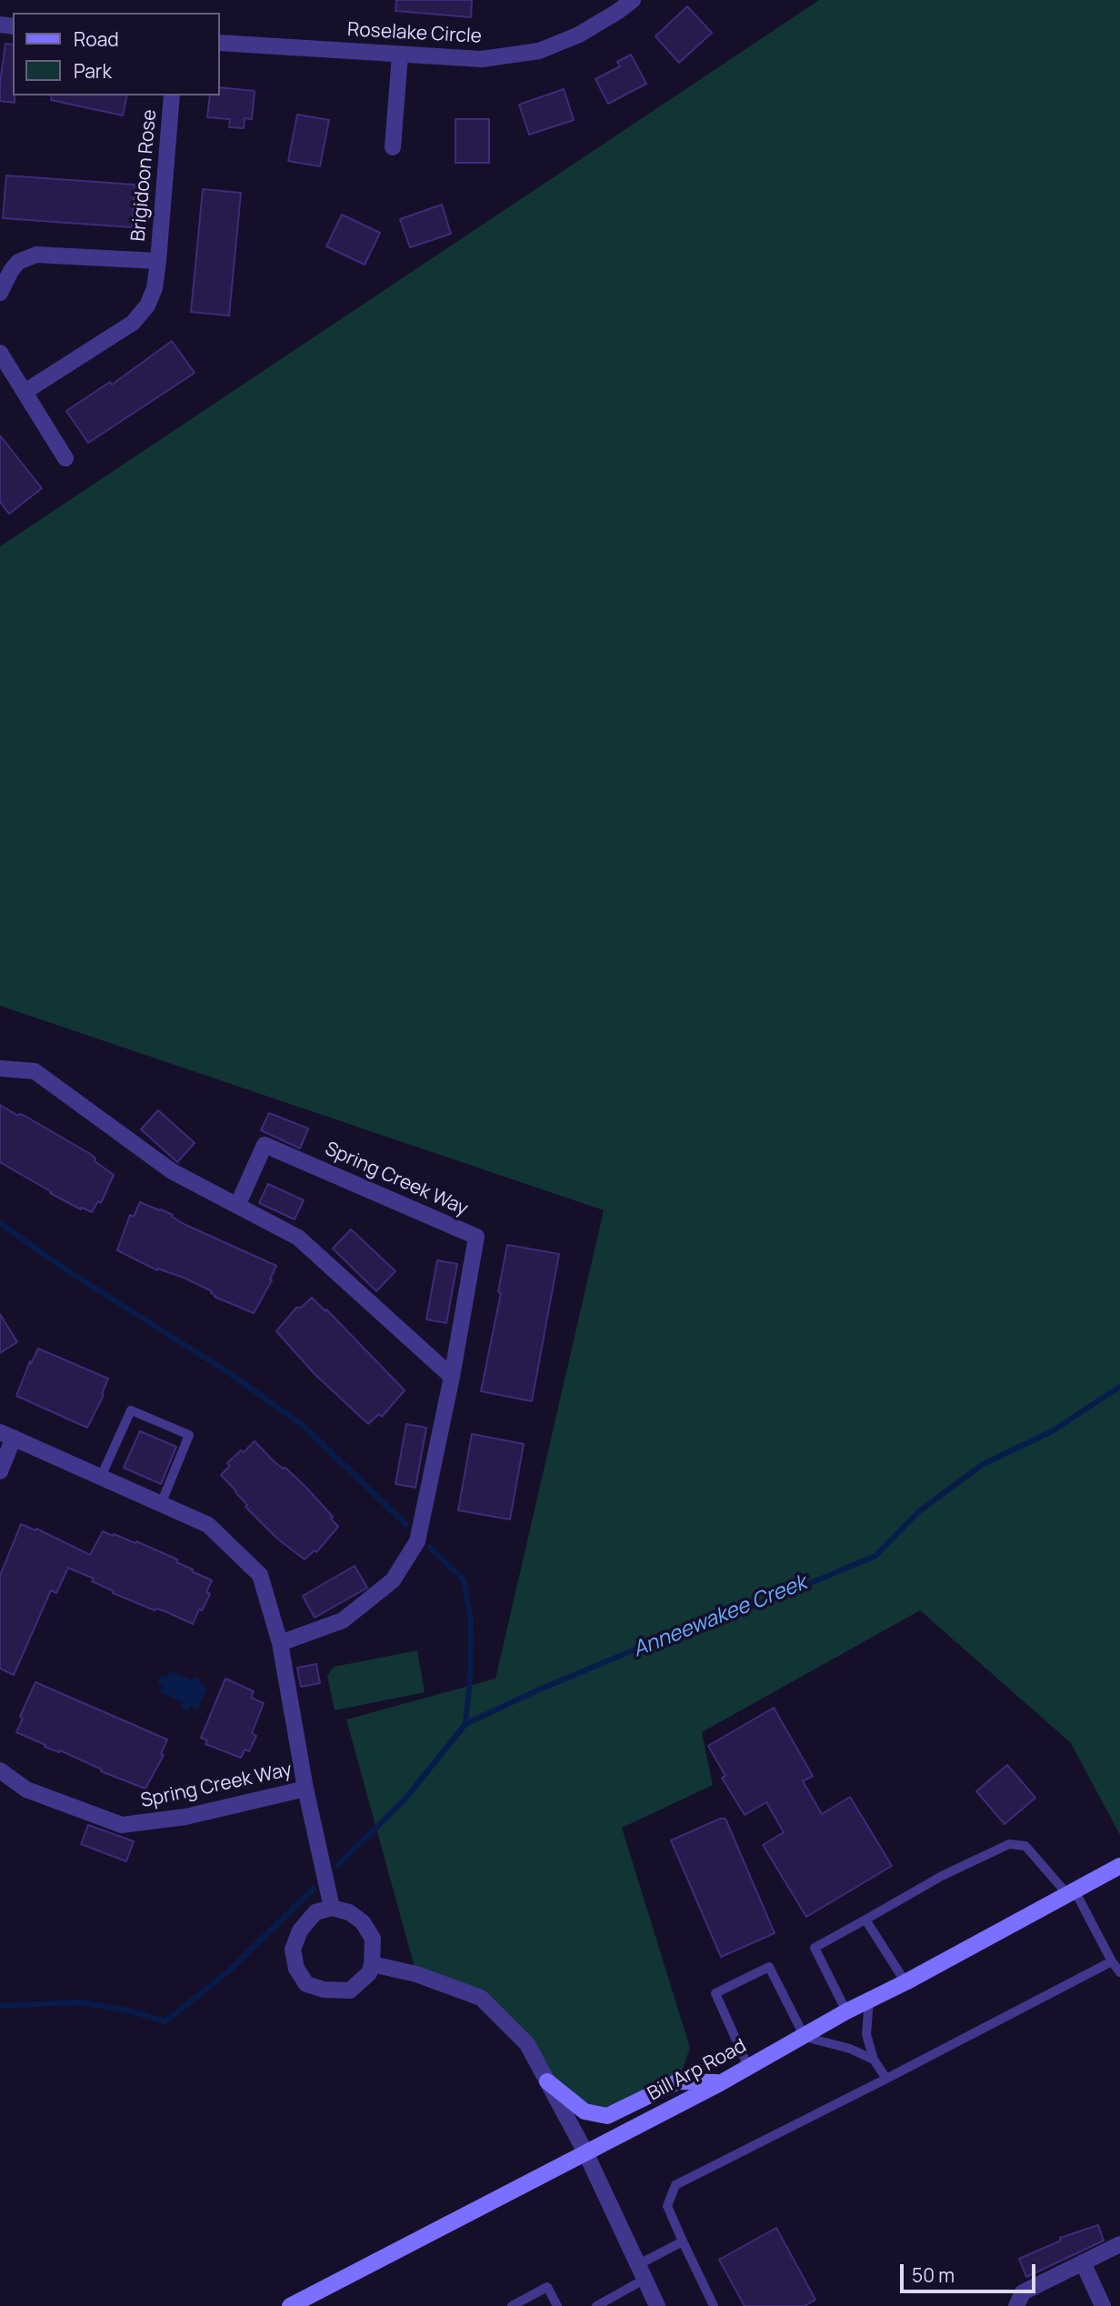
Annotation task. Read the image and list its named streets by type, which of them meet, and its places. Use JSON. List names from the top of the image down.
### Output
{
  "streets": {
    "main road": ["Bill Arp Road"],
    "street": ["Roselake Circle", "Brigidoon Rose", "Spring Creek Way"]
  },
  "water": ["Anneewakee Creek"],
  "legend": ["Road", "Park"],
  "scale_bar": "50 m"
}
